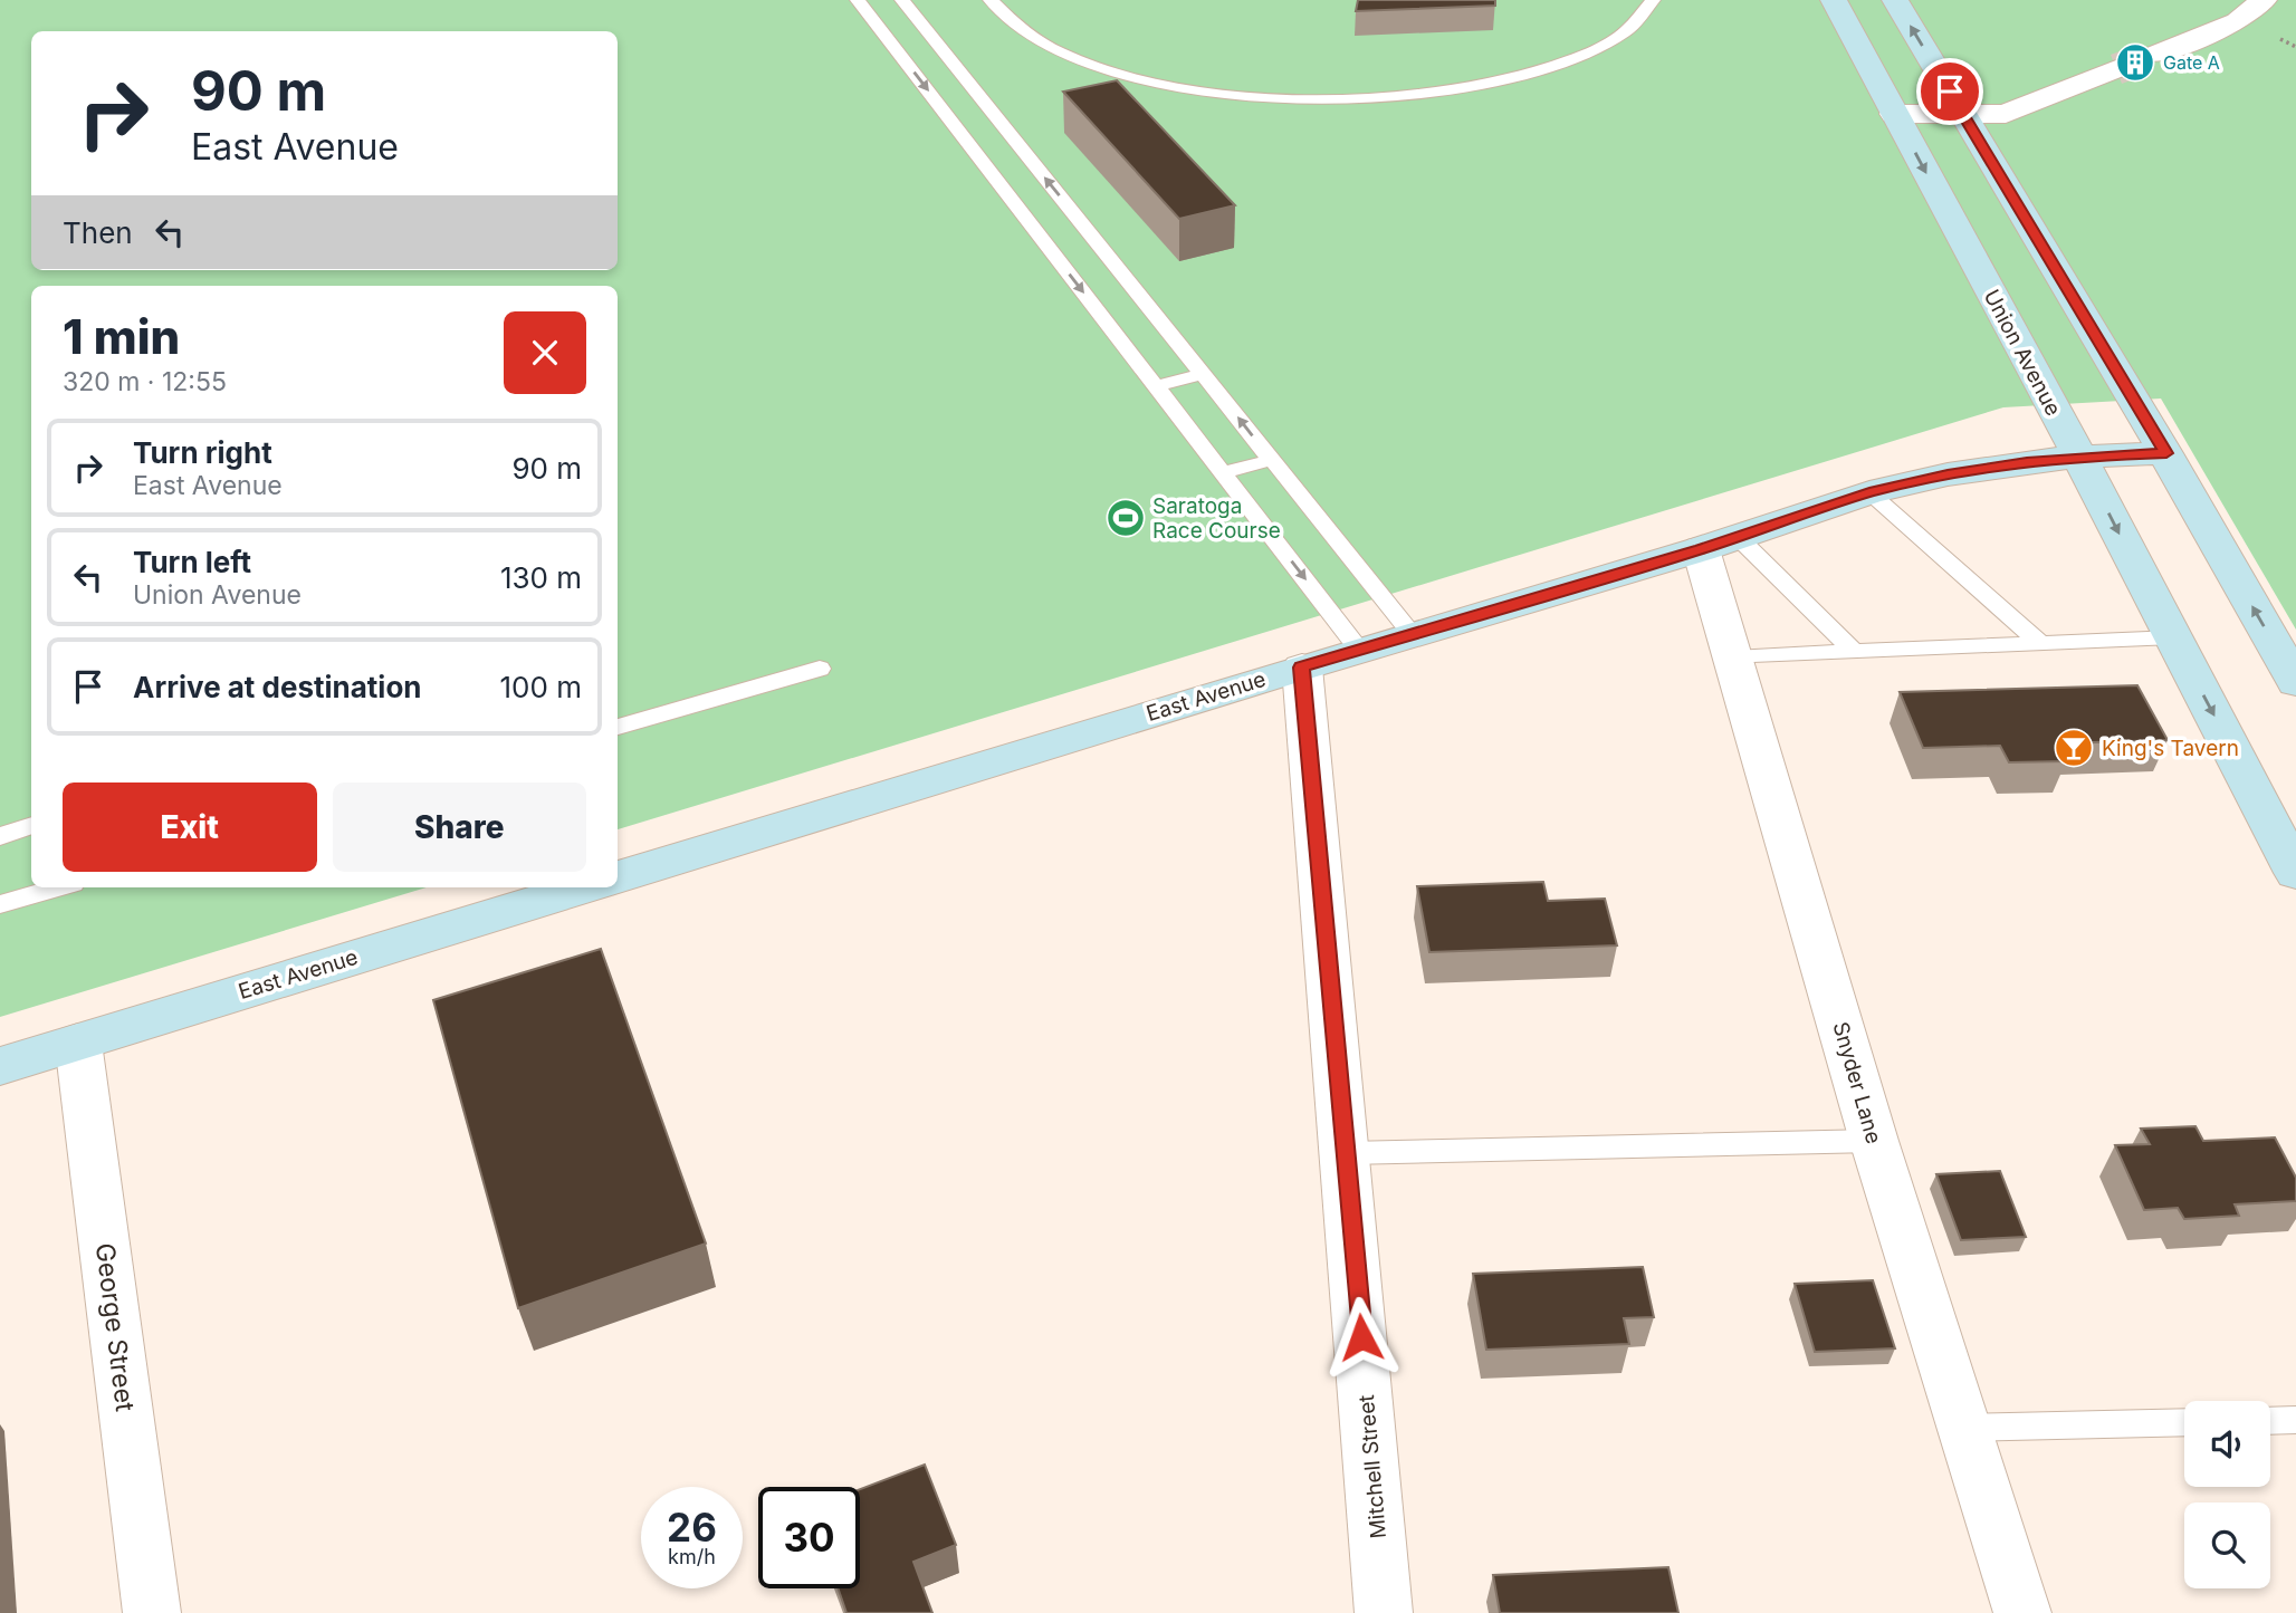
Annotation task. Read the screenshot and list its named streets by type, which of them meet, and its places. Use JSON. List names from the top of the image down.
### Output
{
  "streets": {
    "main road": ["Union Avenue", "East Avenue"],
    "street": ["Snyder Lane", "George Street", "Mitchell Street"]
  },
  "crossings": [
    ["Union Avenue", "East Avenue"],
    ["East Avenue", "Snyder Lane"],
    ["East Avenue", "George Street"],
    ["East Avenue", "Mitchell Street"]
  ],
  "places": {
    "building": ["Gate A"],
    "sports": ["Saratoga Race Course"],
    "bar": ["King's Tavern"]
  },
  "page": {
    "turn": ["90 m", "East Avenue"],
    "then": "Then",
    "heading": ["1 min", "320 m · 12:55"],
    "list": [
      {
        "name": "Turn right",
        "note": "East Avenue",
        "value": "90 m"
      },
      {
        "name": "Turn left",
        "note": "Union Avenue",
        "value": "130 m"
      },
      {
        "name": "Arrive at destination",
        "value": "100 m"
      }
    ],
    "buttons": ["Exit", "Share"],
    "speed": "26 km/h",
    "limit": "30"
  }
}
